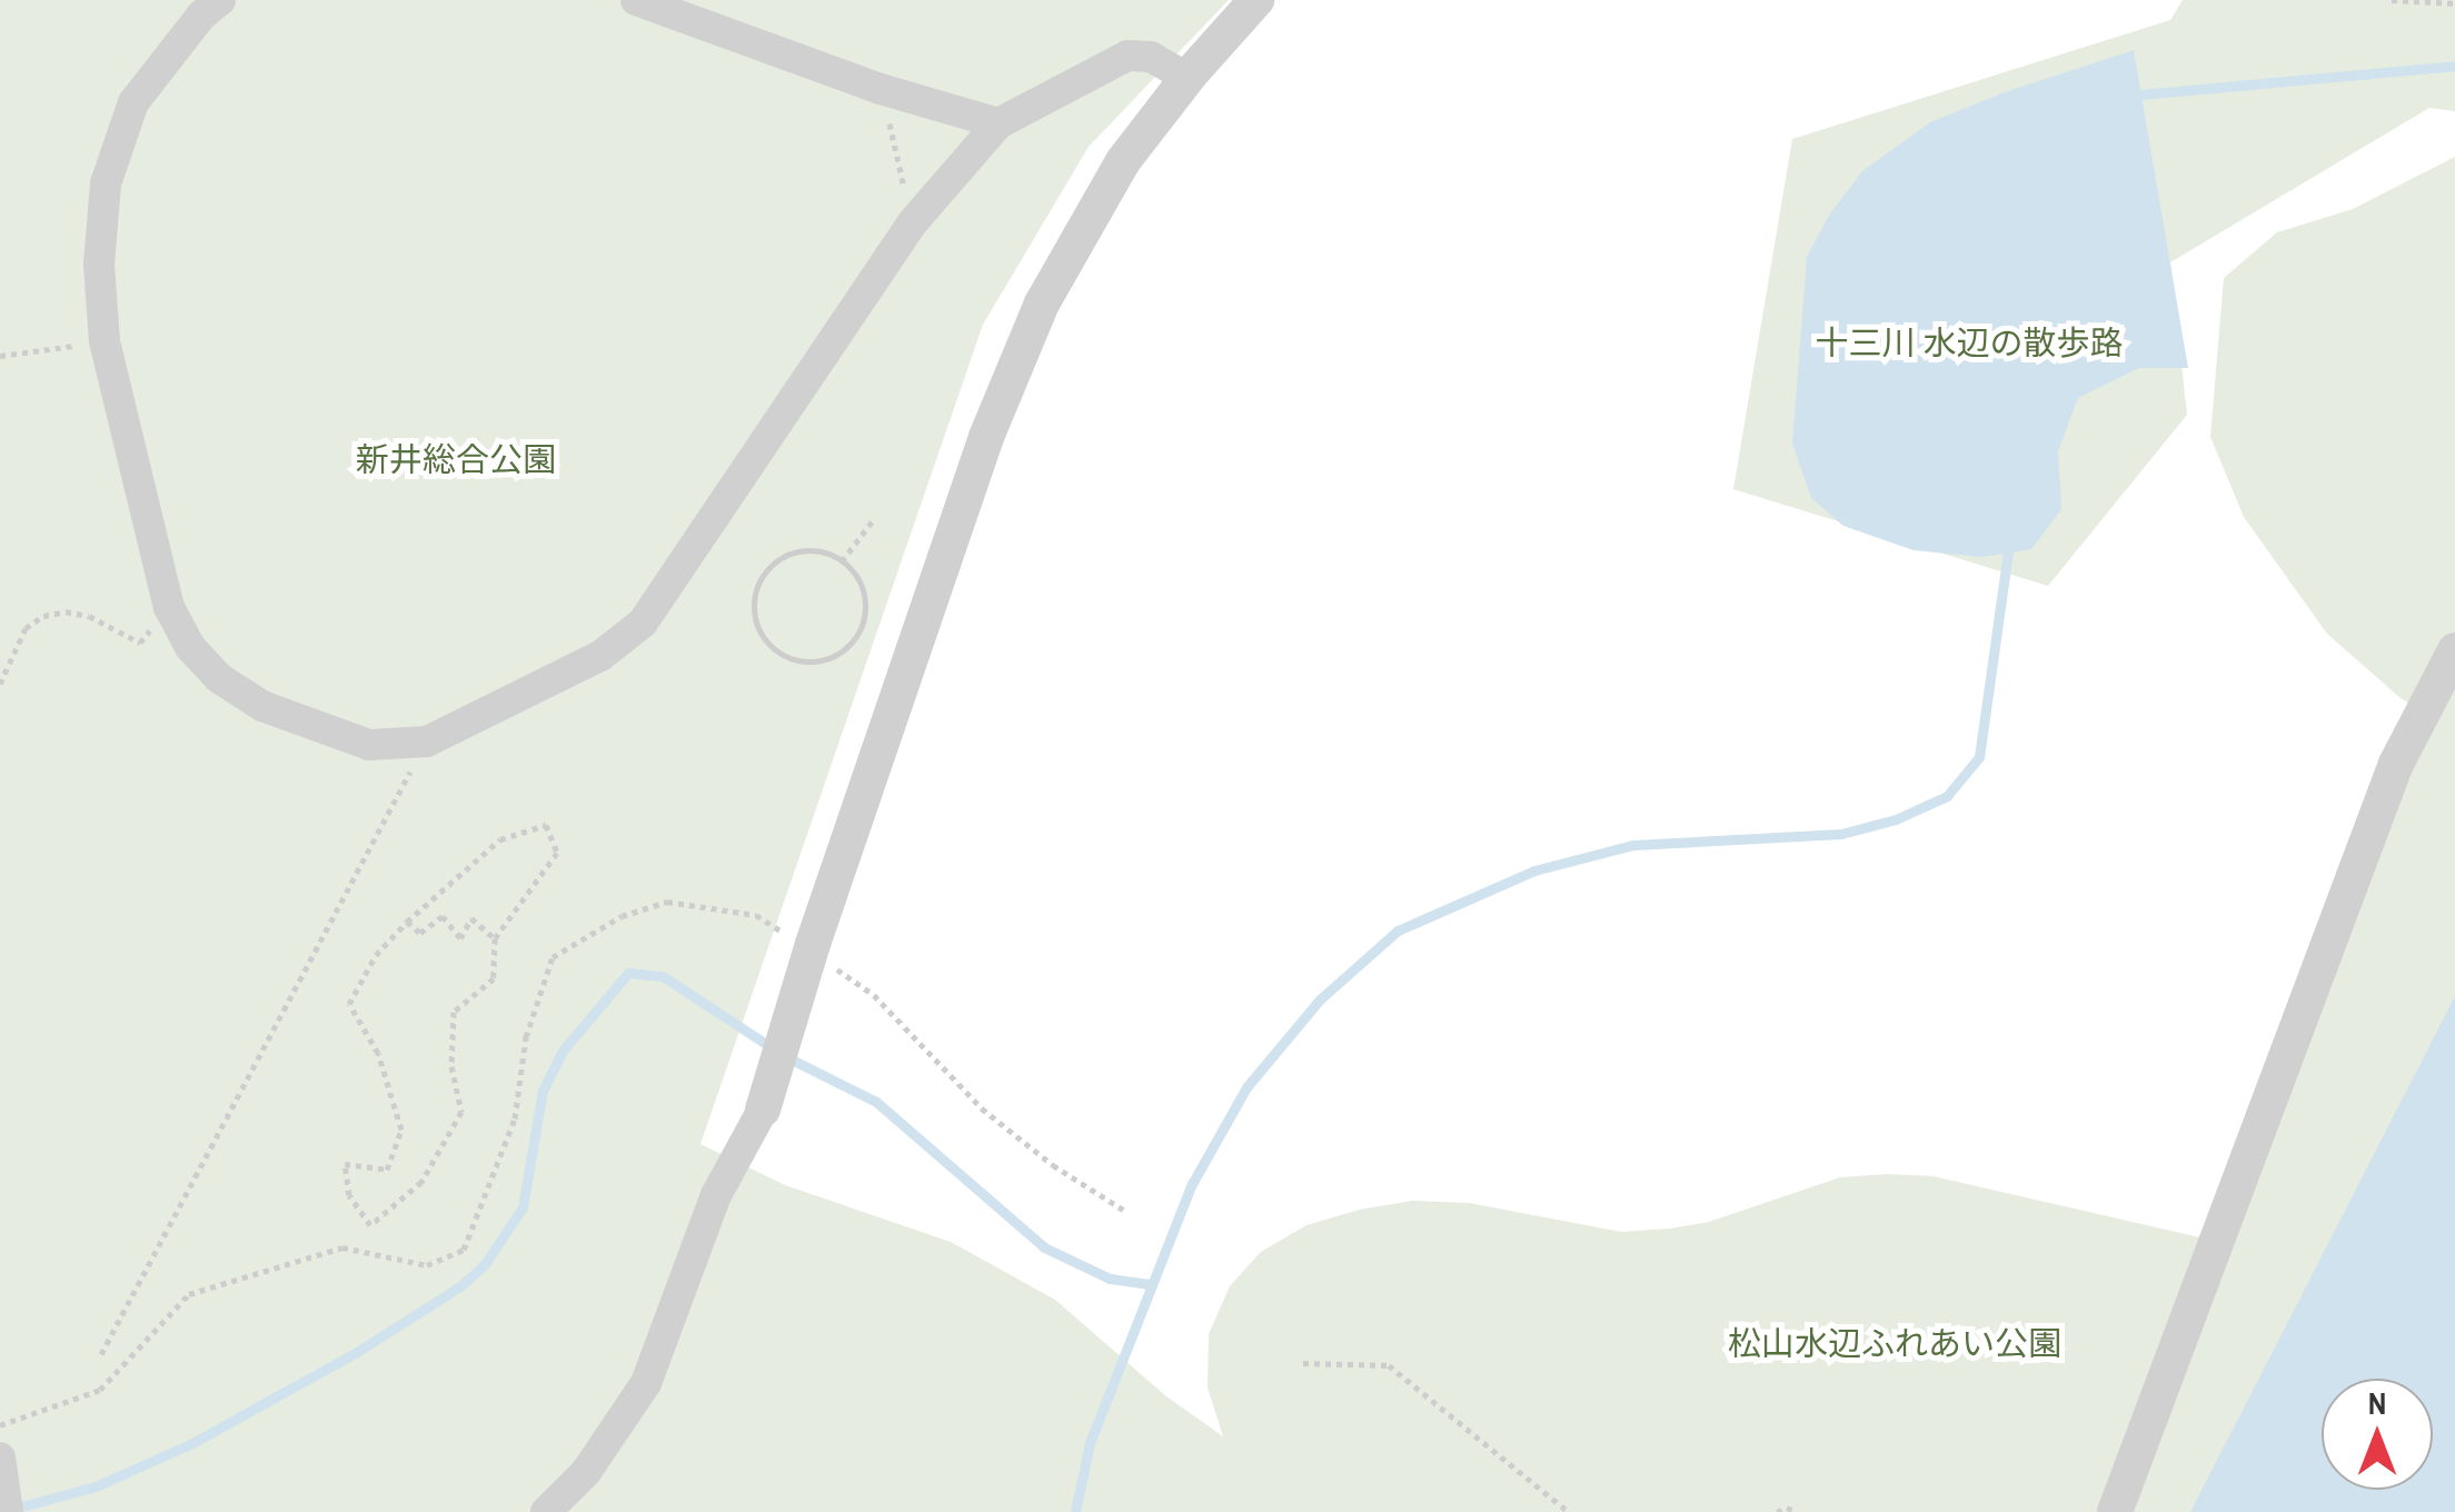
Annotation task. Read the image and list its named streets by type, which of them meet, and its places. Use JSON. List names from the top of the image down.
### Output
{
  "parks": ["十三川 水辺の散歩路", "新井総合公園", "松山水辺ふれあい公園"],
  "north": "top"
}
